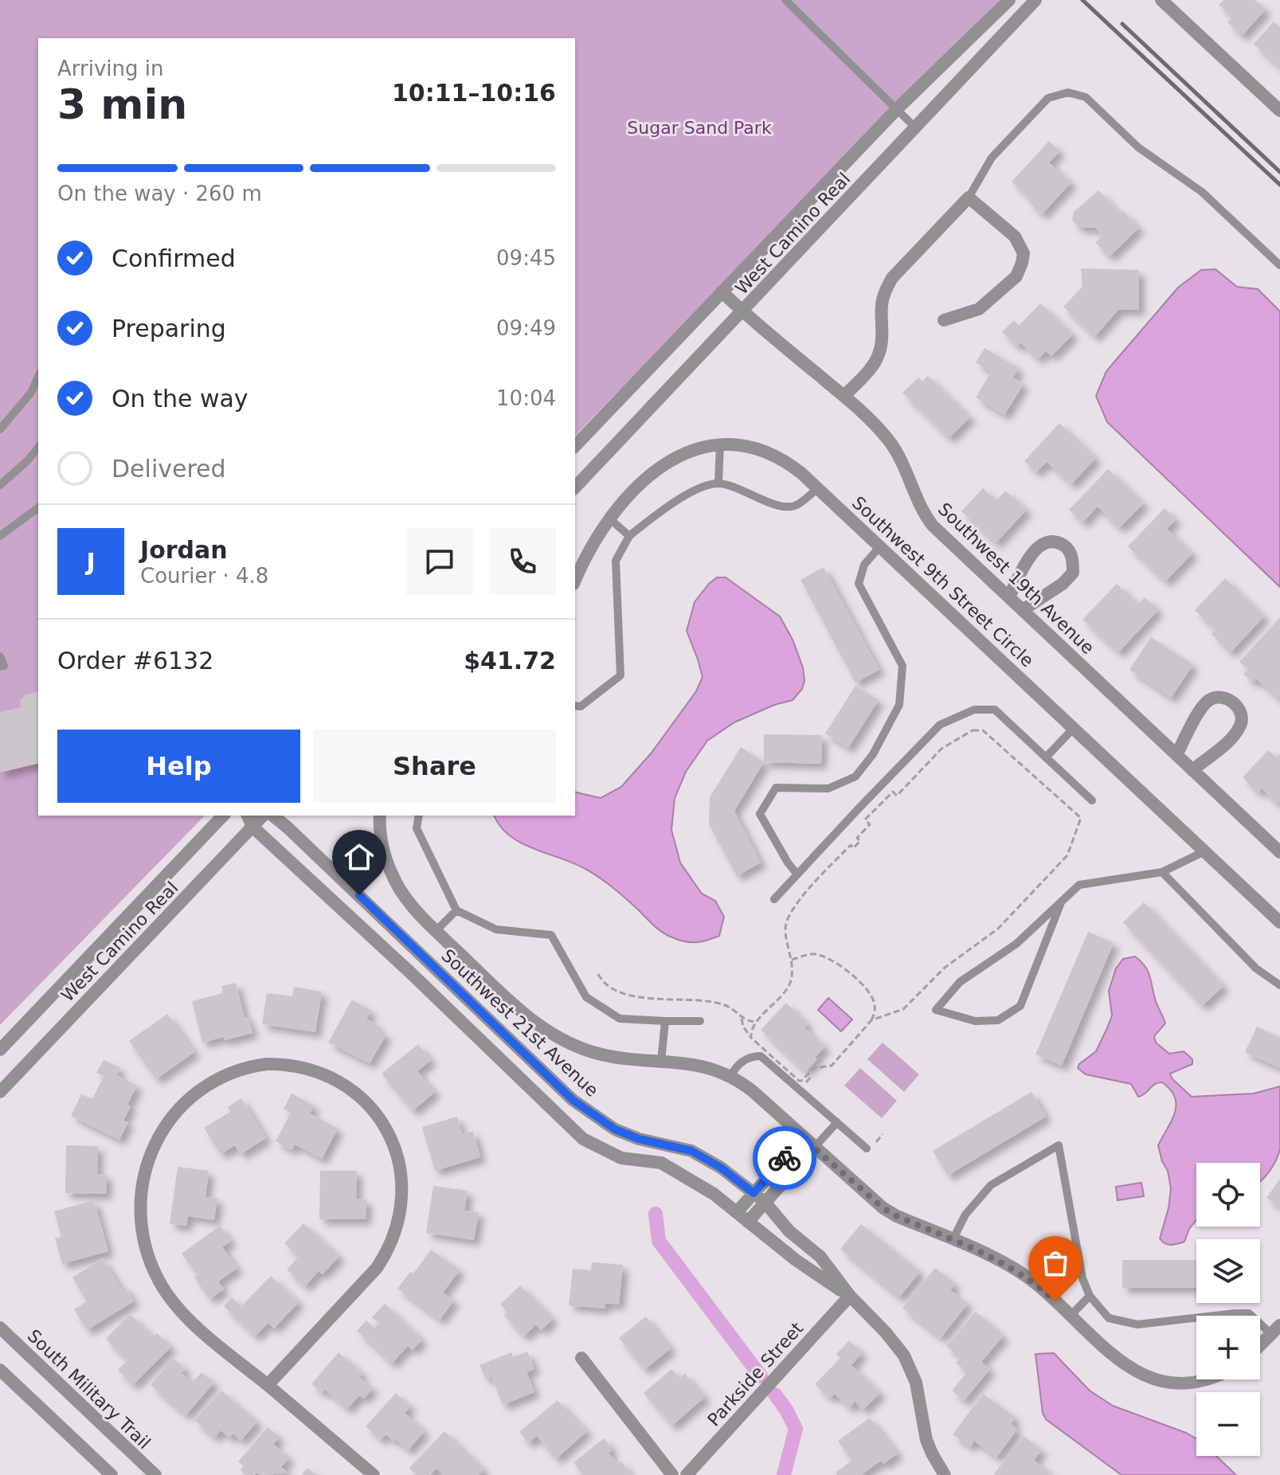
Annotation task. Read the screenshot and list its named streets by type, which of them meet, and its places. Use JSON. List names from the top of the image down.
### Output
{
  "streets": {
    "street": [
      "West Camino Real",
      "Southwest 19th Avenue",
      "Southwest 9th Street Circle",
      "Southwest 21st Avenue",
      "Parkside Street",
      "South Military Trail"
    ]
  },
  "crossings": [
    ["West Camino Real", "Southwest 19th Avenue"],
    ["West Camino Real", "Southwest 21st Avenue"],
    ["Southwest 21st Avenue", "Parkside Street"]
  ],
  "parks": ["Sugar Sand Park"],
  "page": {
    "heading": ["3 min", "Arriving in", "10:11–10:16"],
    "panel": [
      "Jordan",
      "Courier · 4.8",
      "Order #6132",
      "$41.72"
    ],
    "bar": "On the way · 260 m",
    "list": [
      ["Confirmed", "09:45"],
      ["Preparing", "09:49"],
      ["On the way", "10:04"],
      "Delivered"
    ],
    "round": "J",
    "buttons": ["Help", "Share"],
    "map_buttons": ["+", "−"]
  }
}
